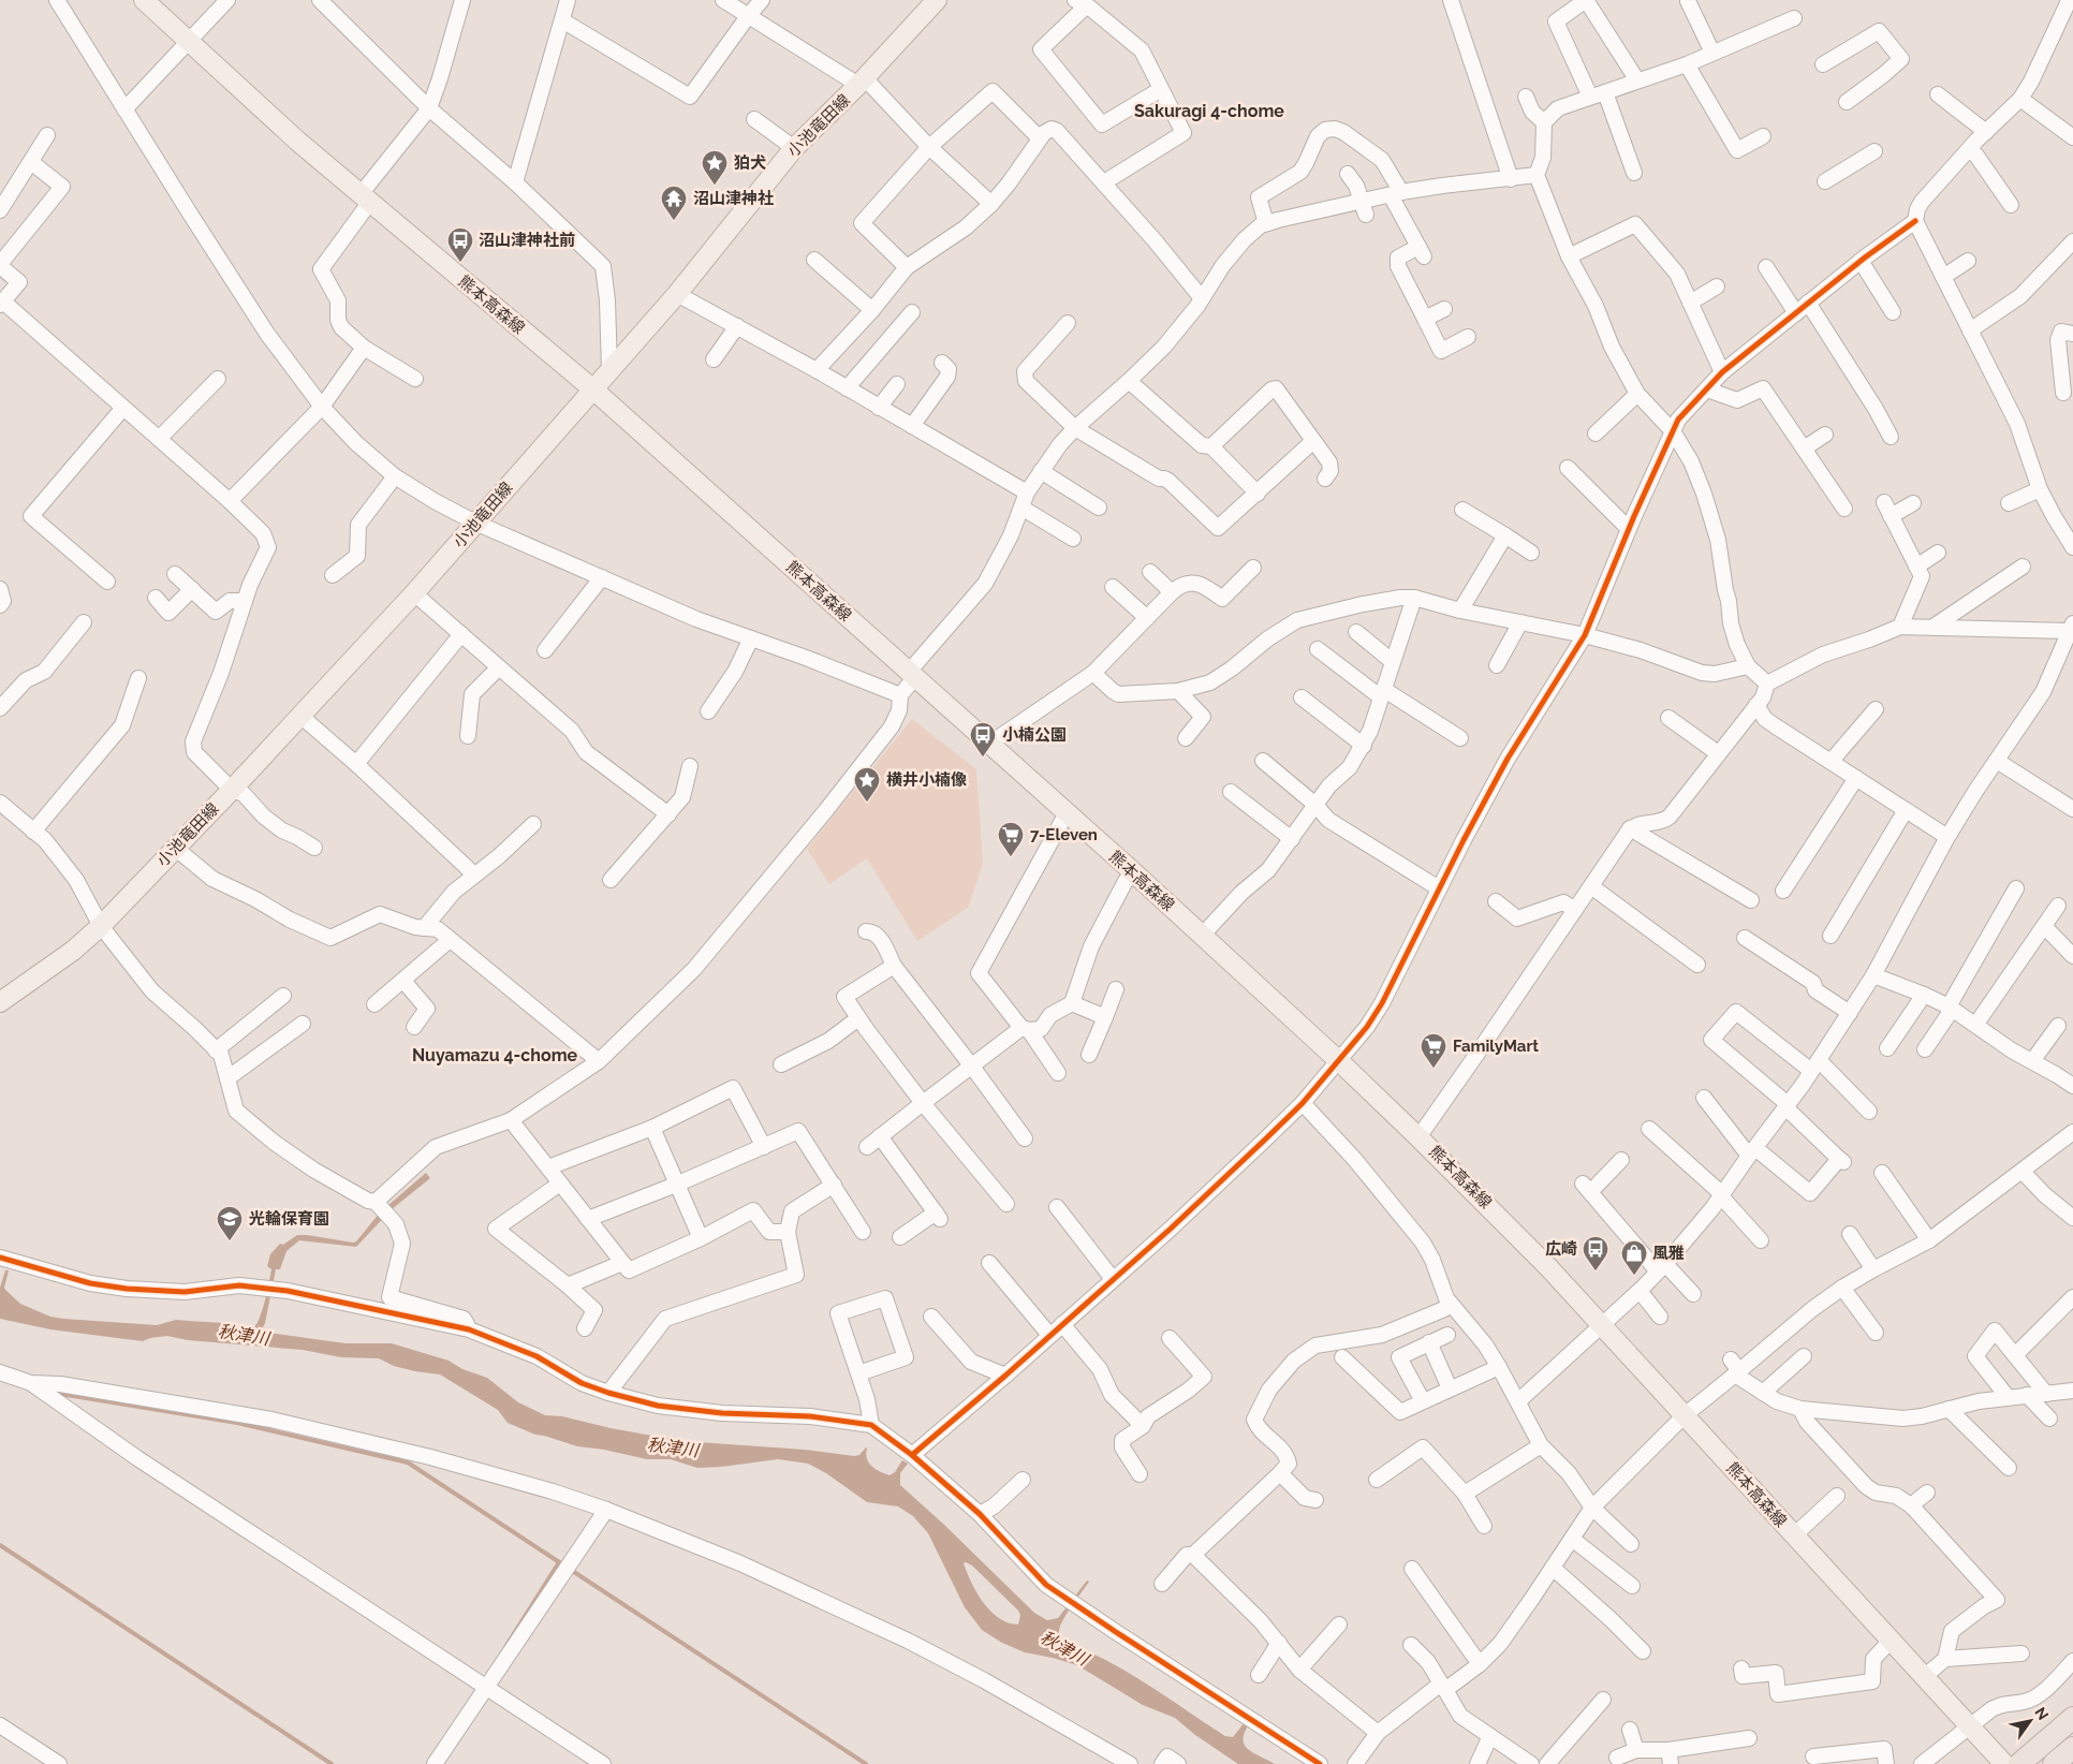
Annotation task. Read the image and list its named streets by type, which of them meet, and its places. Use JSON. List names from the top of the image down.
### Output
{
  "streets": {
    "main road": ["小池竜田線", "熊本高森線"]
  },
  "crossings": [
    ["小池竜田線", "熊本高森線"]
  ],
  "districts": ["Sakuragi 4-chome", "Nuyamazu 4-chome"],
  "water": ["秋津川"],
  "places": {
    "place": ["狛犬", "横井小楠像"],
    "temple": ["沼山津神社"],
    "bus stop": ["沼山津神社前", "小楠公園", "広崎"],
    "supermarket": ["7-Eleven", "FamilyMart"],
    "school or university": ["光輪保育園"],
    "shop": ["風雅"]
  },
  "north": "top right"
}
